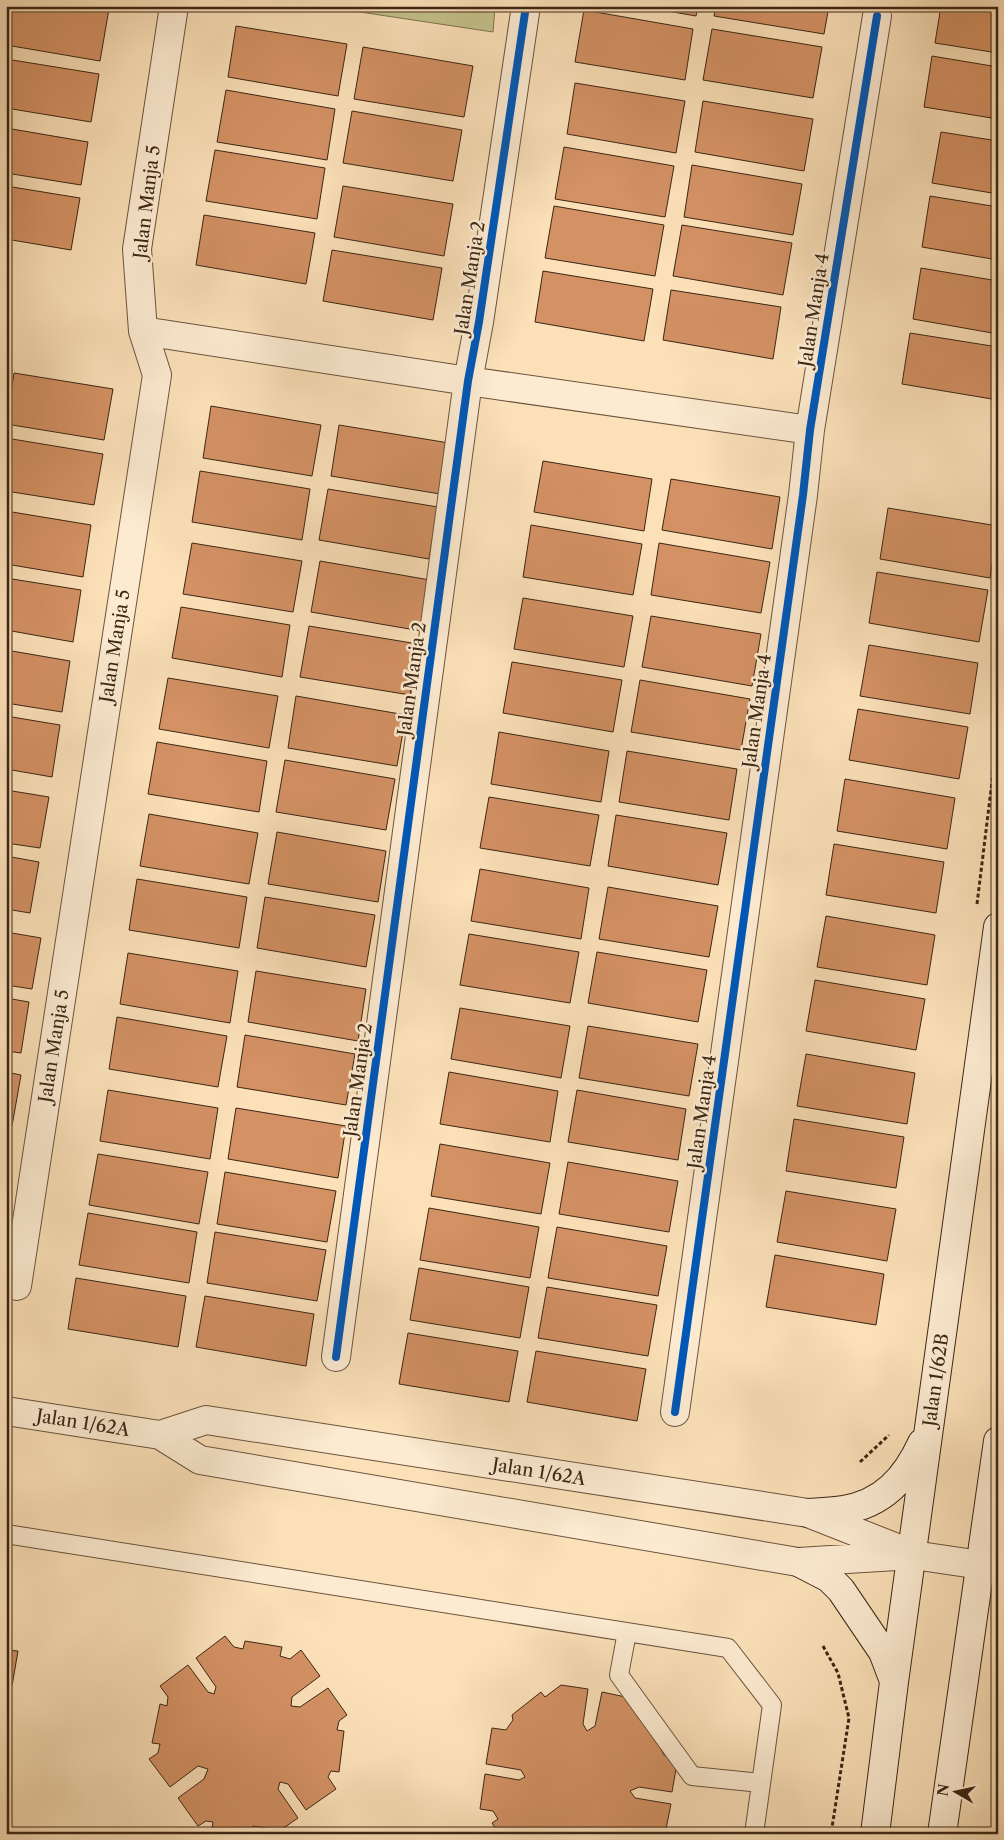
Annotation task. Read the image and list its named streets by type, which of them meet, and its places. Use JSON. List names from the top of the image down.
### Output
{
  "streets": {
    "street": [
      "Jalan Manja 5",
      "Jalan Manja 2",
      "Jalan Manja 4",
      "Jalan 1/62B",
      "Jalan 1/62A"
    ]
  },
  "crossings": [
    ["Jalan 1/62B", "Jalan 1/62A"]
  ],
  "north": "left"
}
